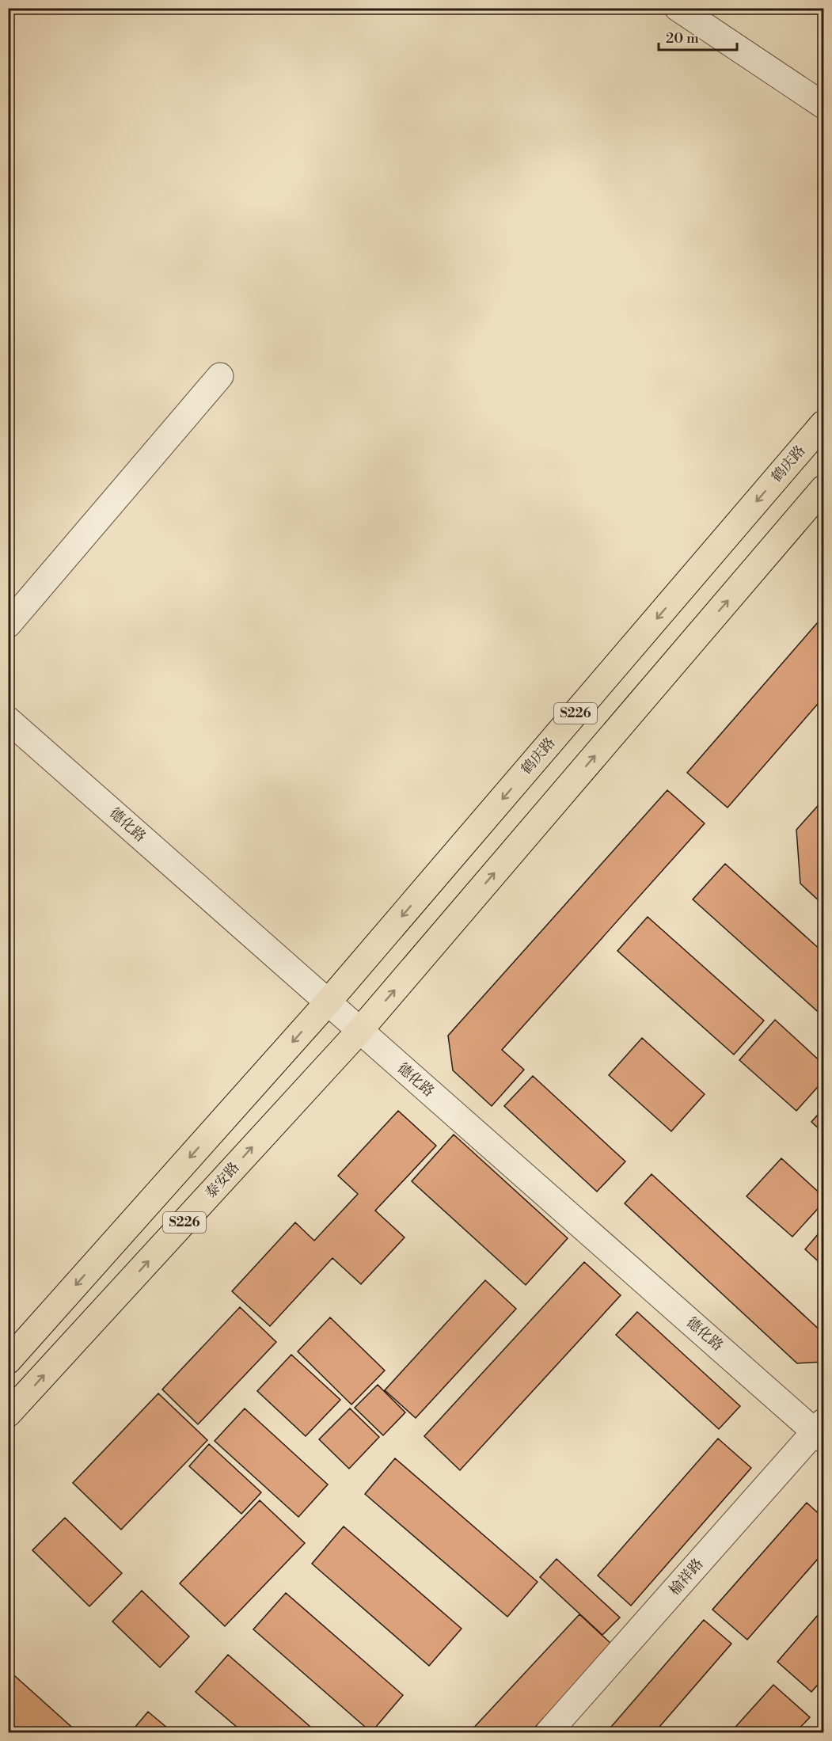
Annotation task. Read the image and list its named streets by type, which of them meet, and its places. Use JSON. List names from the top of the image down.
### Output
{
  "streets": {
    "main road": ["鹤庆路", "S226", "泰安路"],
    "street": ["德化路", "榆祥路"]
  },
  "crossings": [
    ["鹤庆路", "S226"],
    ["鹤庆路", "德化路"],
    ["S226", "德化路"],
    ["S226", "泰安路"],
    ["德化路", "泰安路"],
    ["德化路", "榆祥路"]
  ],
  "scale_bar": "20 m"
}
